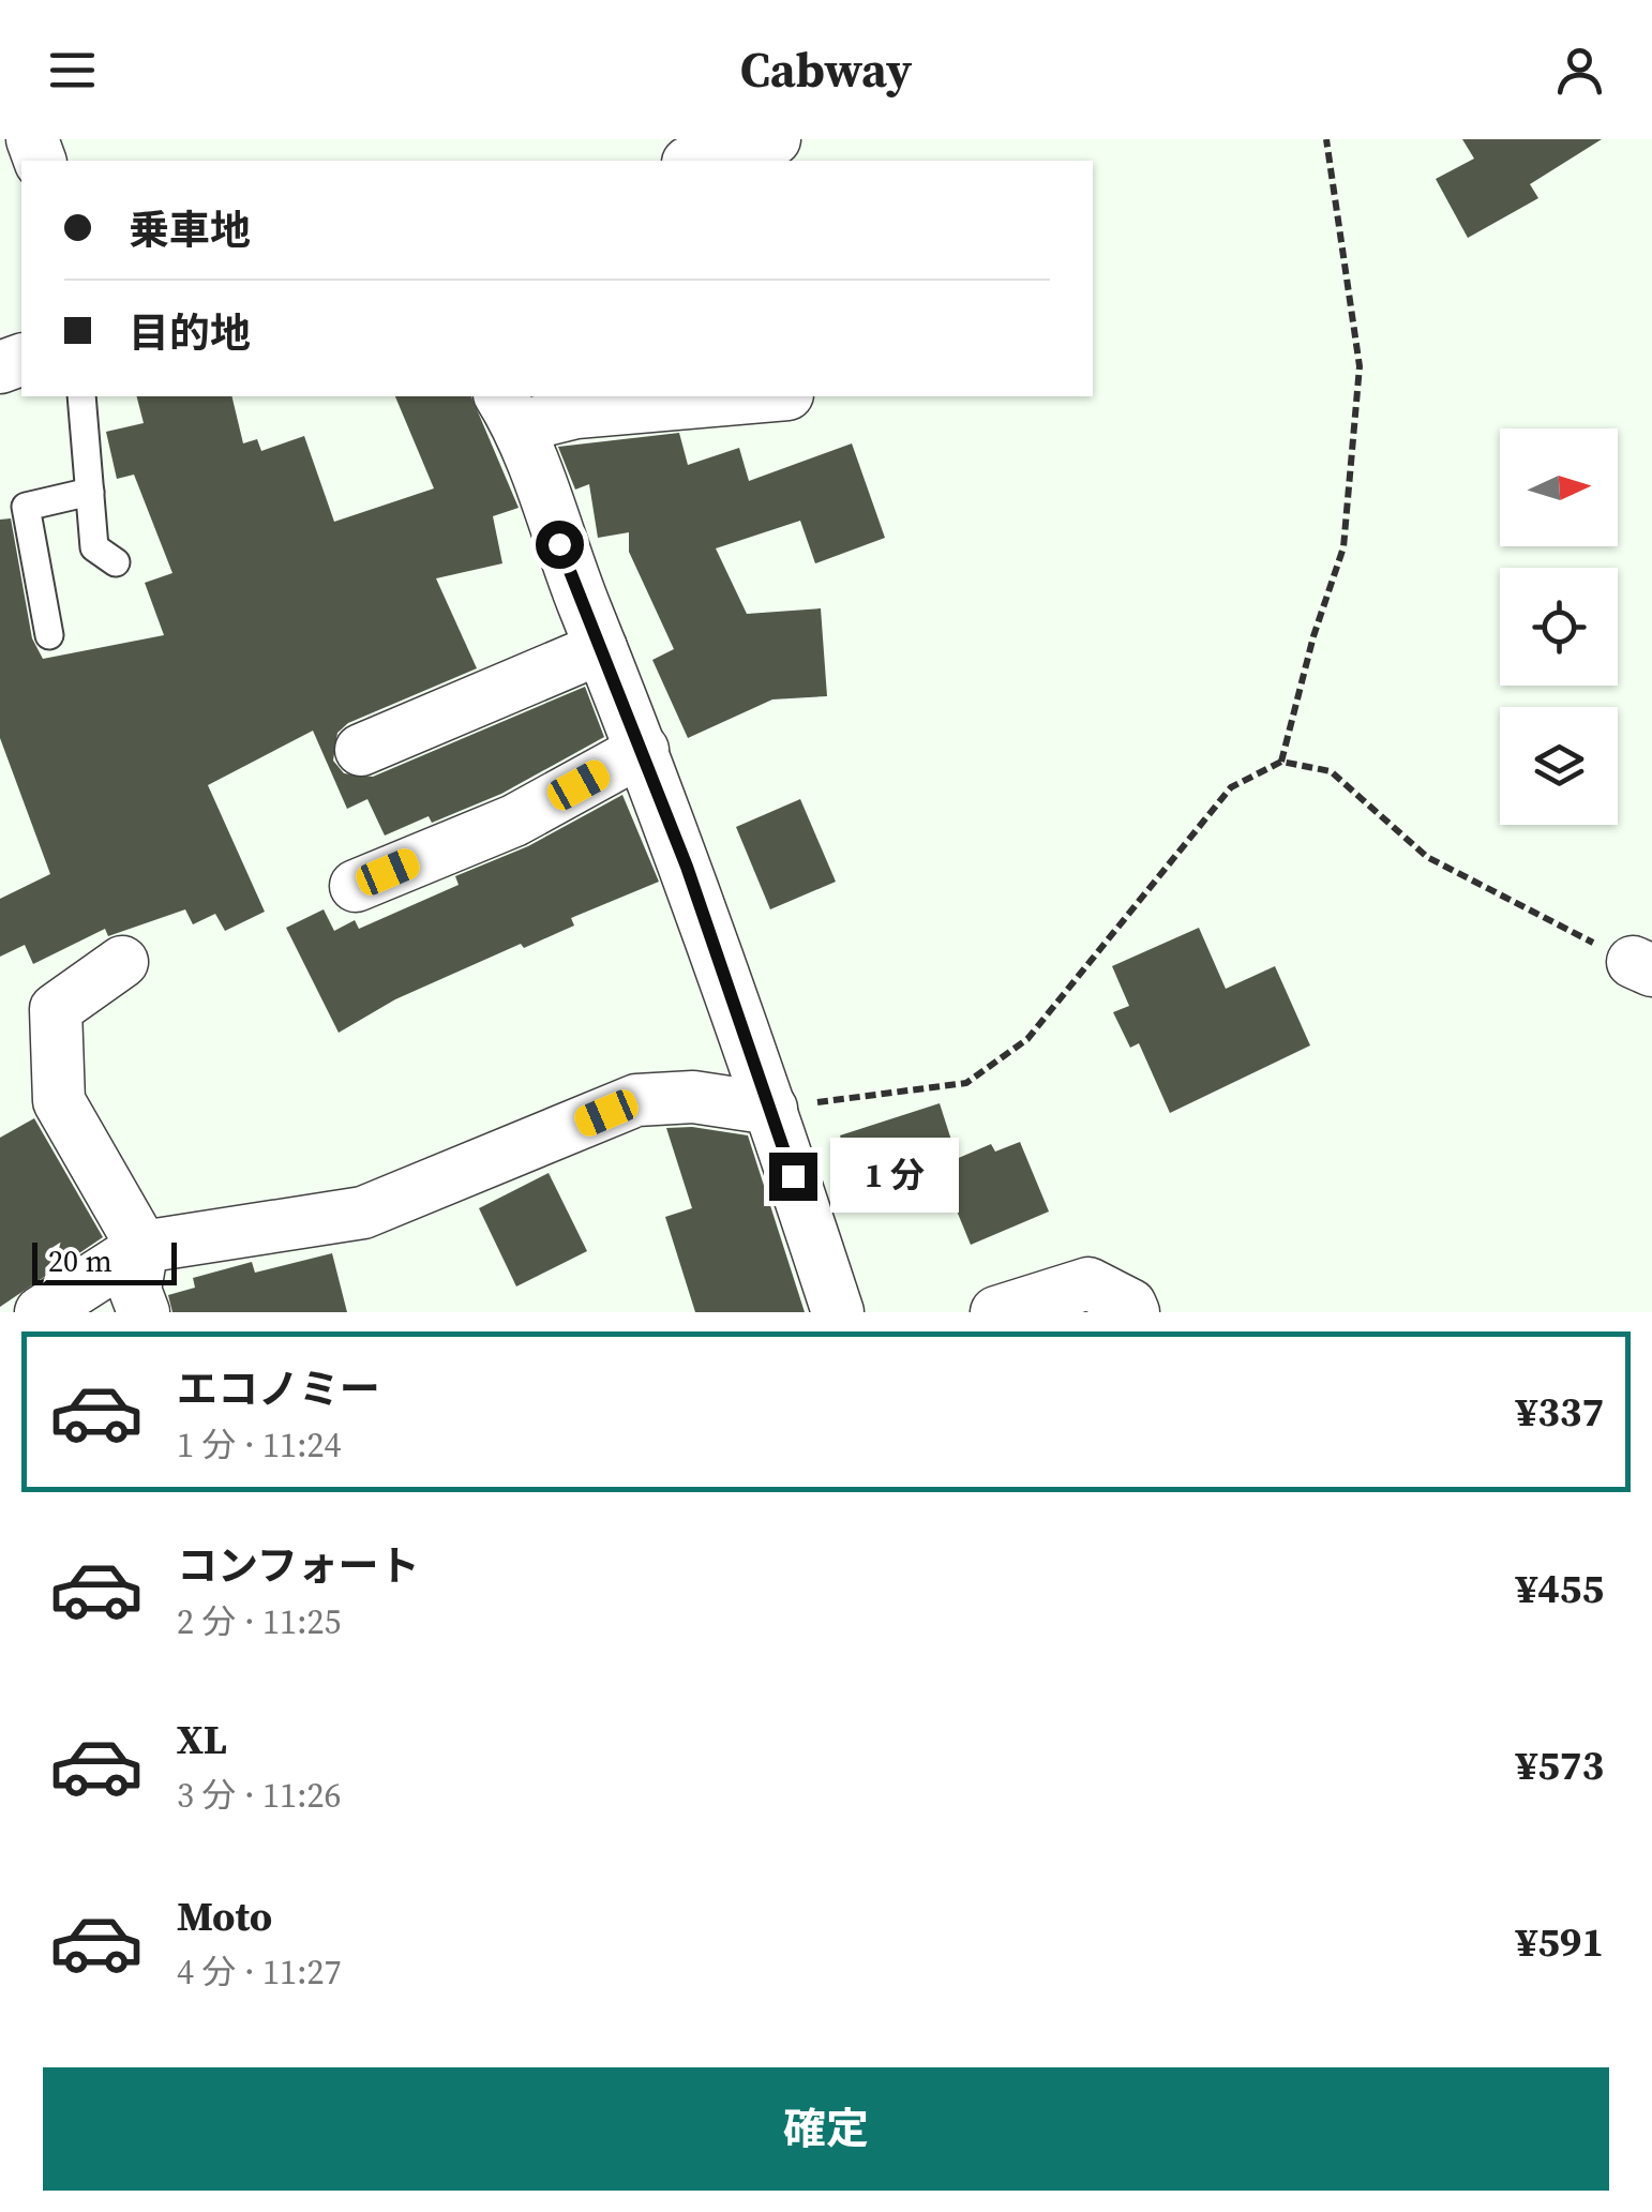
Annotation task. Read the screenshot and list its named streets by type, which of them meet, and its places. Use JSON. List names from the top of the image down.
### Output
{
  "scale_bar": "20 m",
  "north": "right",
  "page": {
    "header": "Cabway",
    "banner": ["乗車地", "目的地"],
    "bubble": "1 分",
    "scale": "20 m",
    "list": [
      {
        "name": "エコノミー",
        "note": "1 分 · 11:24",
        "value": "¥337"
      },
      {
        "name": "コンフォート",
        "note": "2 分 · 11:25",
        "value": "¥455"
      },
      {
        "name": "XL",
        "note": "3 分 · 11:26",
        "value": "¥573"
      },
      {
        "name": "Moto",
        "note": "4 分 · 11:27",
        "value": "¥591"
      }
    ],
    "buttons": "確定"
  }
}
